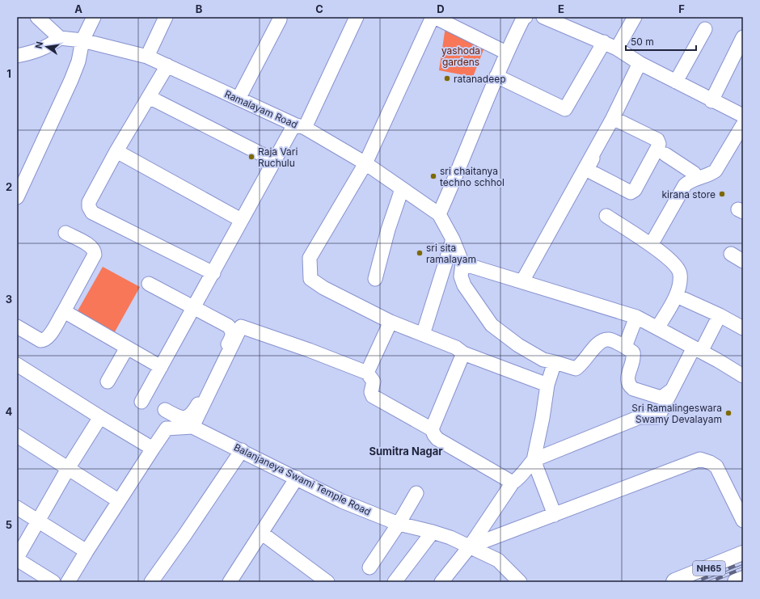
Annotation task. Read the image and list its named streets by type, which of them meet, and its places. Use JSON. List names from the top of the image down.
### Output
{
  "streets": {
    "highway": ["NH65"],
    "street": ["Ramalayam Road", "Balanjaneya Swami Temple Road"]
  },
  "districts": ["Sumitra Nagar"],
  "parks": ["yashoda gardens"],
  "places": [
    "ratanadeep",
    "Raja Vari Ruchulu",
    "sri chaitanya techno schhol",
    "kirana store",
    "sri sita ramalayam",
    "Sri Ramalingeswara Swamy Devalayam"
  ],
  "scale_bar": "50 m",
  "north": "left",
  "grid": {
    "columns": [
      "A",
      "B",
      "C",
      "D",
      "E",
      "F"
    ],
    "rows": [
      "1",
      "2",
      "3",
      "4",
      "5"
    ]
  }
}
